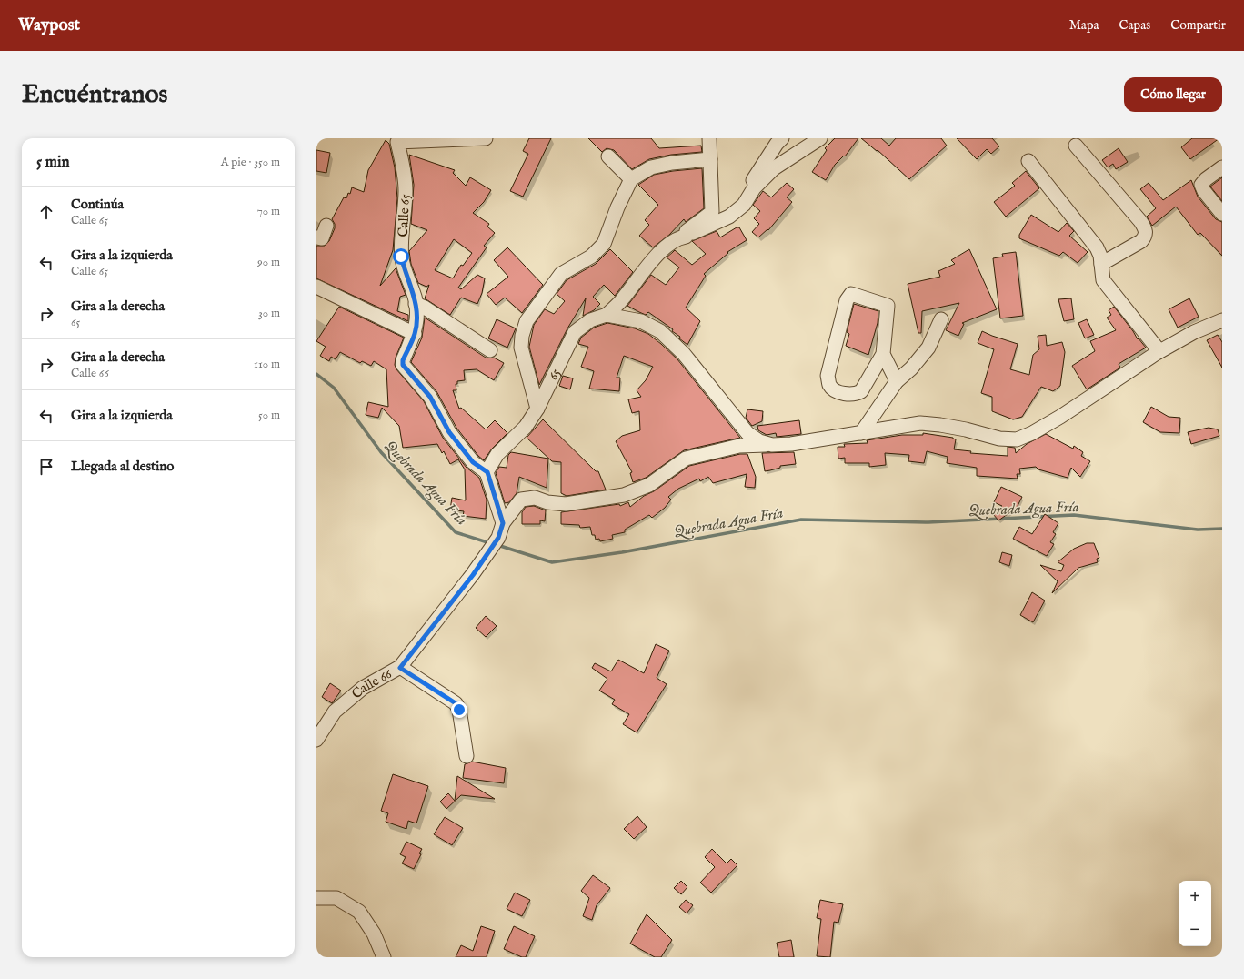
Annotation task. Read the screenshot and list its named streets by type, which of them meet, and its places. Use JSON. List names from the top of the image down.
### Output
{
  "streets": {
    "street": ["Calle 65", "65", "Calle 66"]
  },
  "crossings": [
    ["Calle 65", "65"],
    ["65", "Calle 66"]
  ],
  "water": ["Quebrada Agua Fría"],
  "page": {
    "header": "Waypost",
    "nav": ["Mapa", "Capas", "Compartir"],
    "buttons": "Cómo llegar",
    "title": "Encuéntranos",
    "heading": ["5 min", "A pie · 350 m"],
    "list": [
      ["Continúa", "Calle 65", "70 m"],
      ["Gira a la izquierda", "Calle 65", "90 m"],
      ["Gira a la derecha", "65", "30 m"],
      ["Gira a la derecha", "Calle 66", "110 m"],
      ["Gira a la izquierda", "50 m"],
      "Llegada al destino"
    ],
    "map_buttons": ["+", "−"]
  }
}
